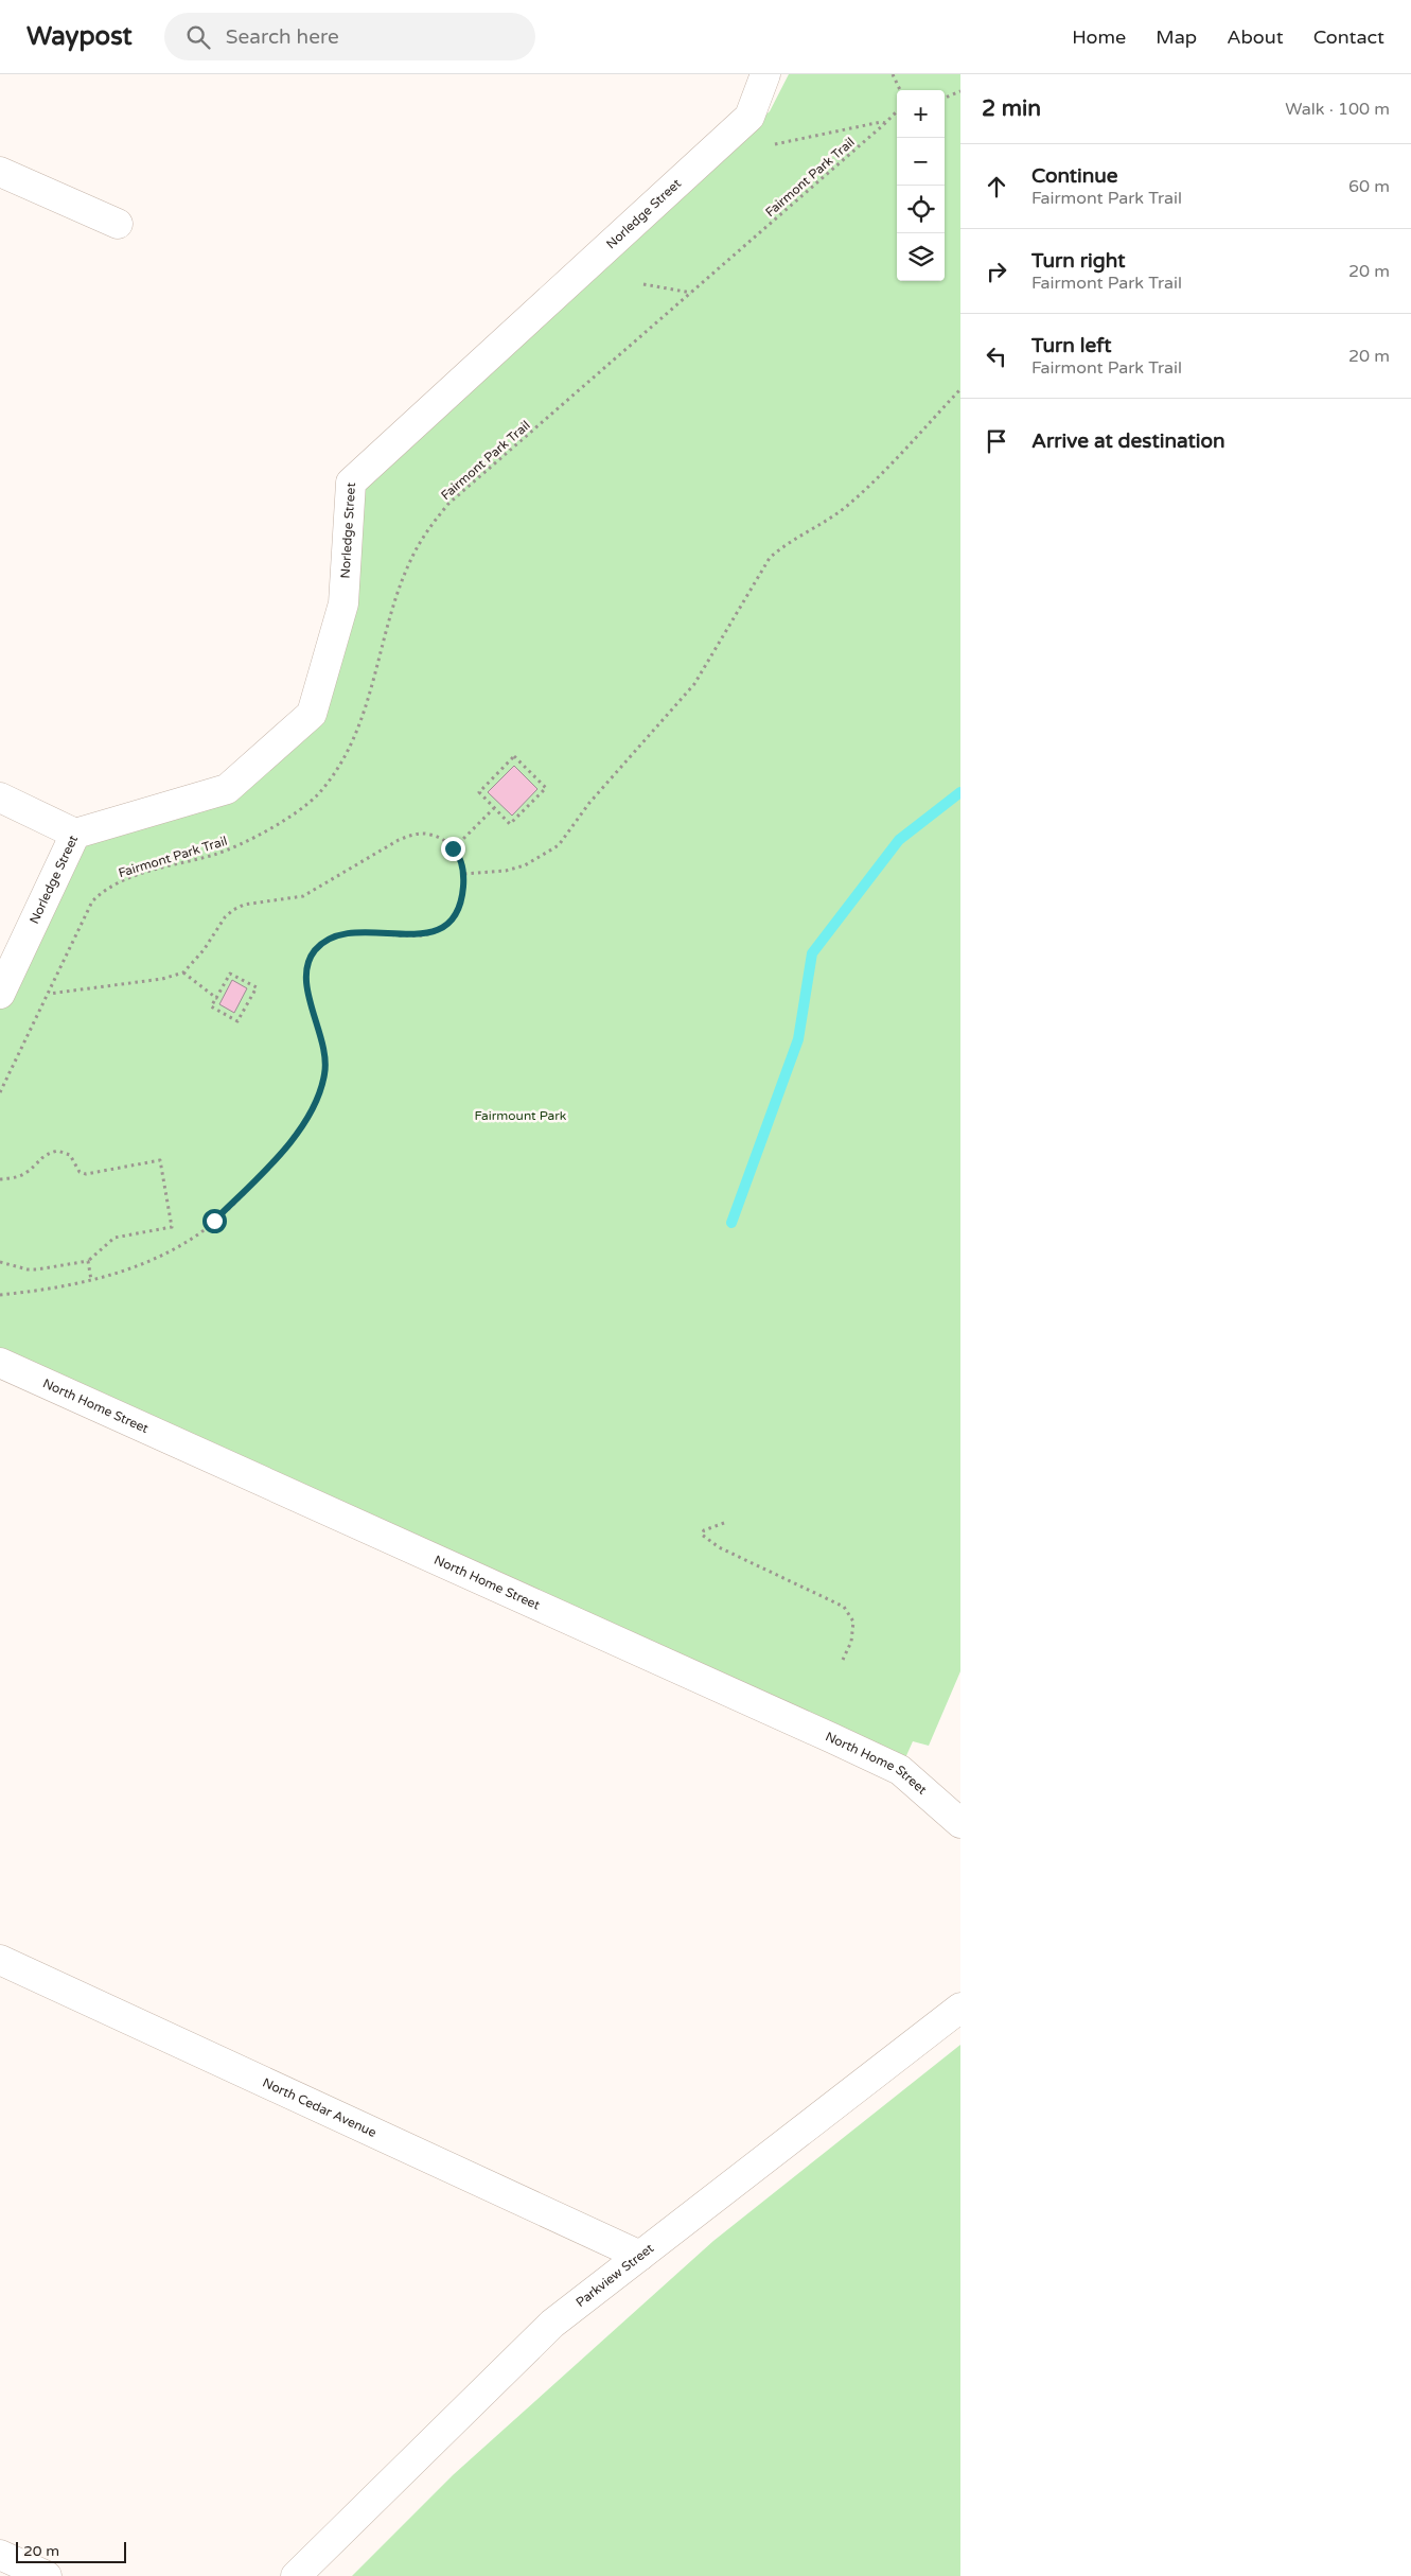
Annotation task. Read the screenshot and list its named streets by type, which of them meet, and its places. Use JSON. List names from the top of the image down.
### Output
{
  "streets": {
    "street": [
      "Norledge Street",
      "North Home Street",
      "North Cedar Avenue",
      "Parkview Street"
    ],
    "path": ["Fairmont Park Trail"]
  },
  "crossings": [
    ["North Cedar Avenue", "Parkview Street"]
  ],
  "parks": ["Fairmount Park"],
  "scale_bar": "20 m",
  "page": {
    "header": "Waypost",
    "search": "Search here",
    "nav": [
      "Home",
      "Map",
      "About",
      "Contact"
    ],
    "heading": ["2 min", "Walk · 100 m"],
    "map_buttons": ["+", "−"],
    "list": [
      ["Continue", "Fairmont Park Trail", "60 m"],
      ["Turn right", "Fairmont Park Trail", "20 m"],
      ["Turn left", "Fairmont Park Trail", "20 m"],
      "Arrive at destination"
    ],
    "scale": "20 m"
  }
}
